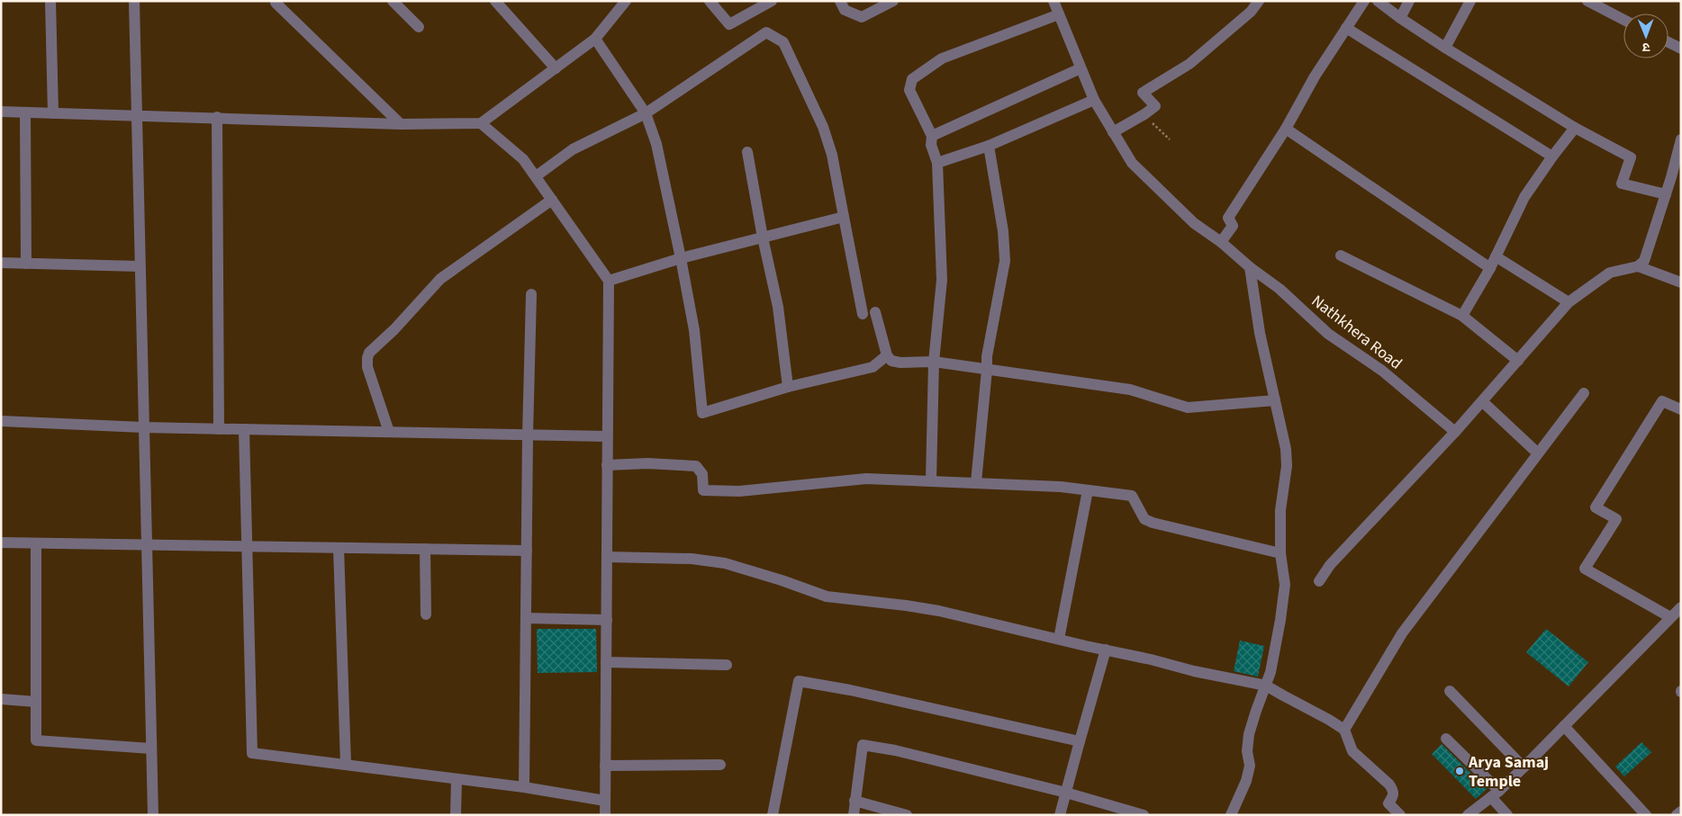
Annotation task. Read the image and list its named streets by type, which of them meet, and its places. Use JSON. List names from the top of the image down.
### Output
{
  "streets": {
    "street": ["Nathkhera Road"]
  },
  "places": ["Arya Samaj Temple"],
  "north": "bottom"
}
